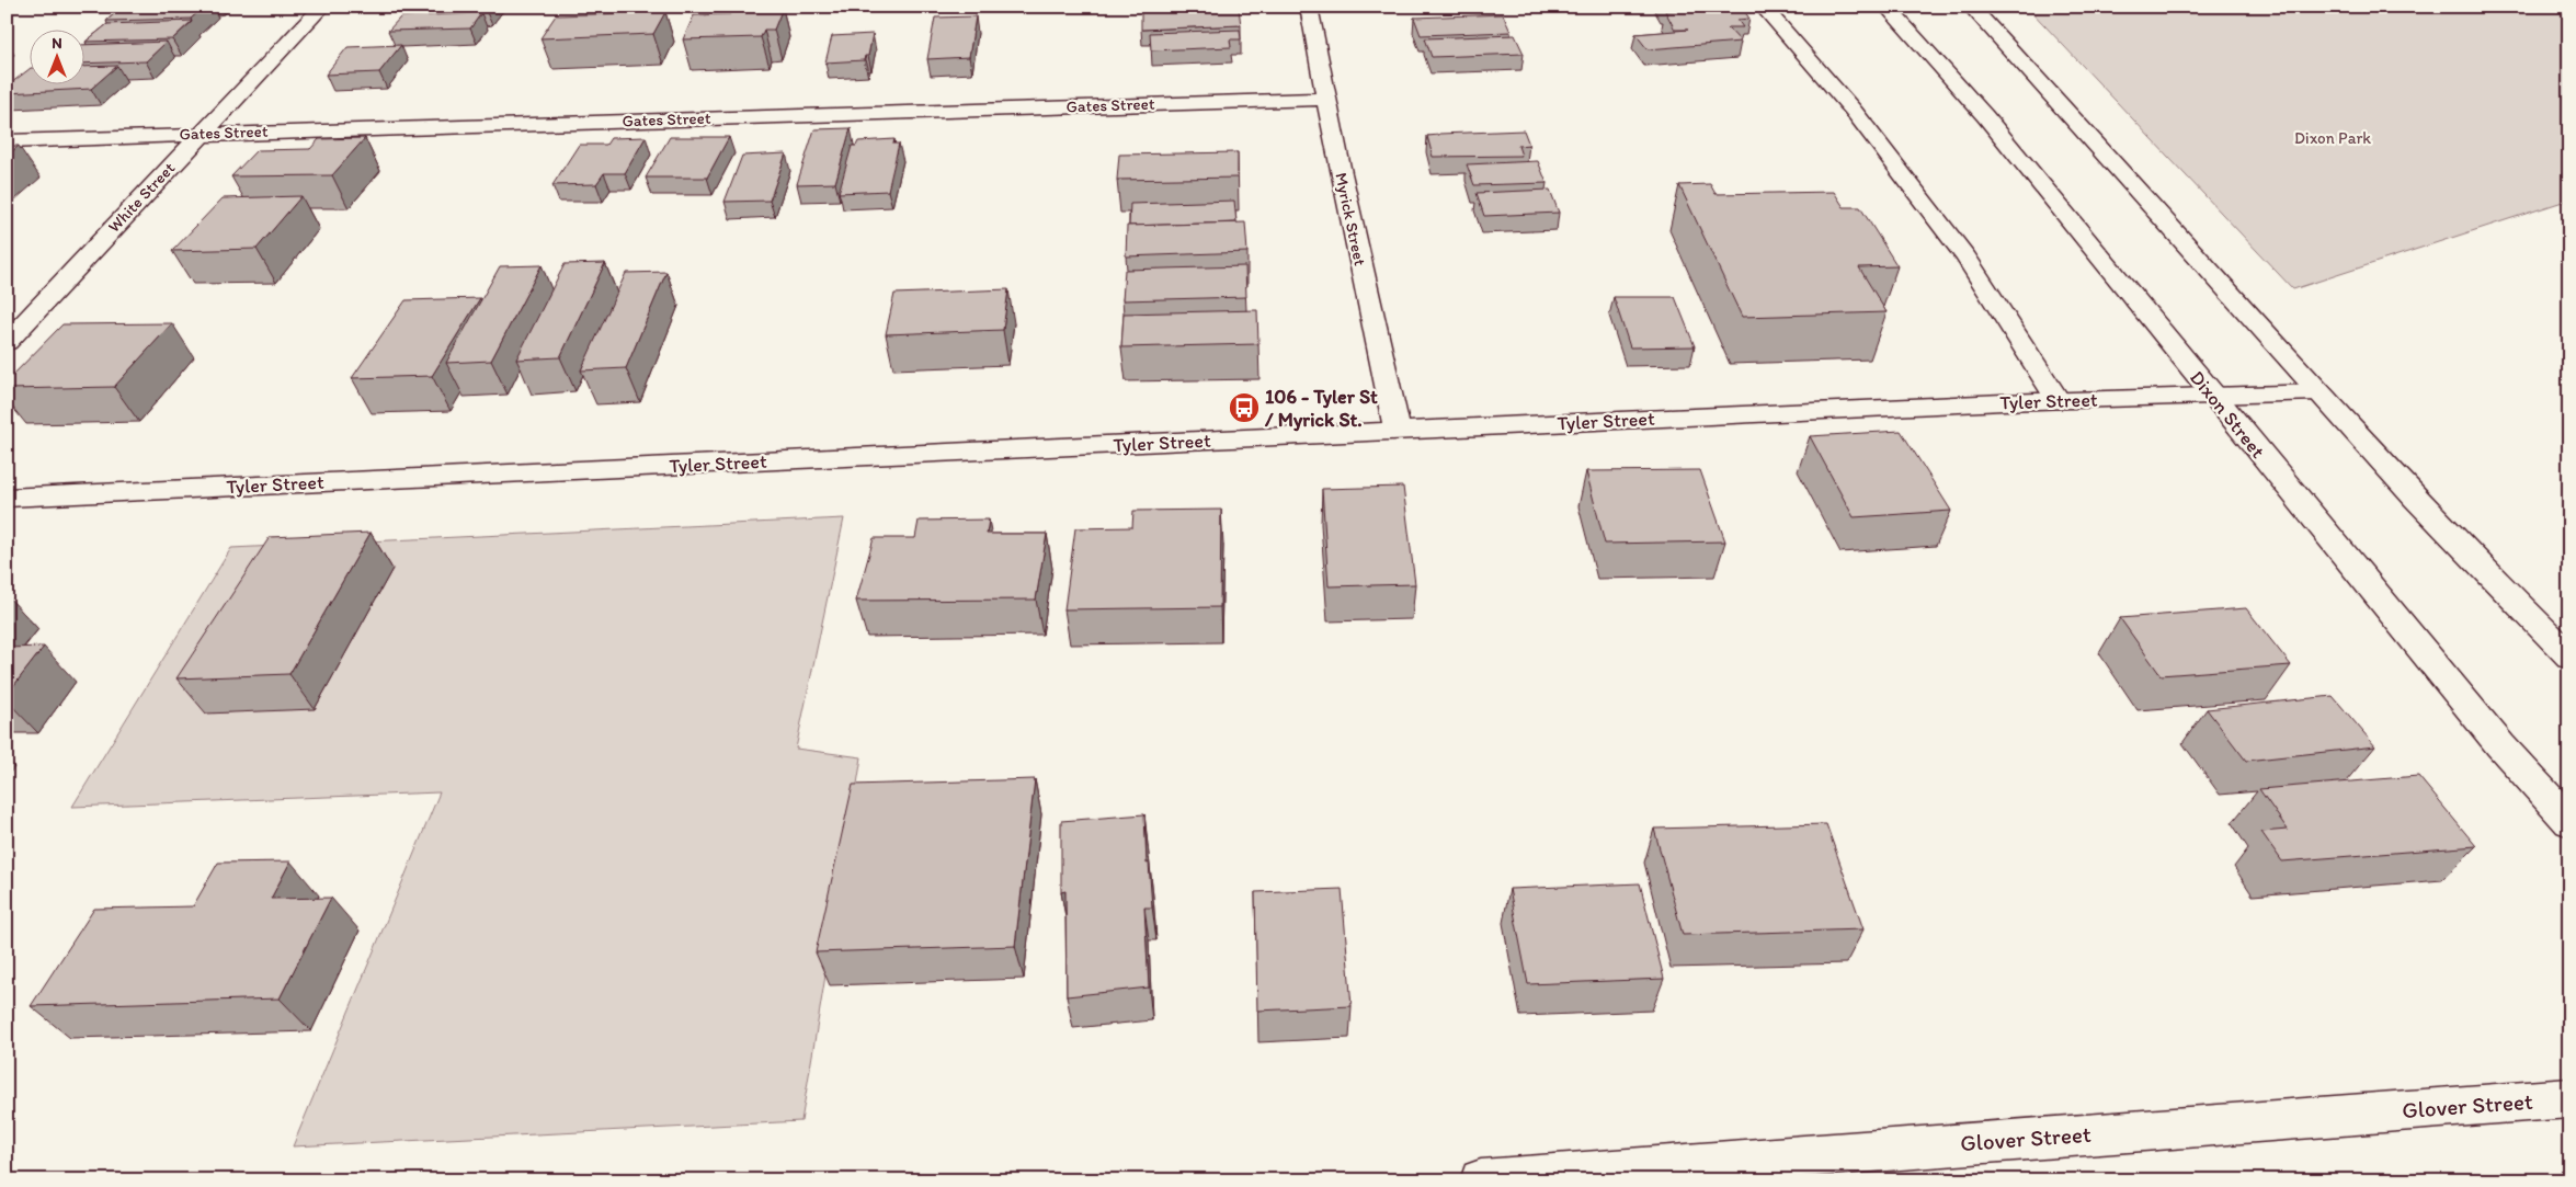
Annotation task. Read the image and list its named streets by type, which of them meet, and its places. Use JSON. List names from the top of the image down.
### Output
{
  "streets": {
    "street": [
      "Gates Street",
      "White Street",
      "Myrick Street",
      "Tyler Street",
      "Dixon Street",
      "Glover Street"
    ]
  },
  "crossings": [
    ["Gates Street", "White Street"],
    ["Gates Street", "Myrick Street"],
    ["Myrick Street", "Tyler Street"],
    ["Tyler Street", "Dixon Street"]
  ],
  "parks": ["Dixon Park"],
  "places": {
    "bus stop": ["106 - Tyler St / Myrick St."]
  },
  "north": "top"
}
